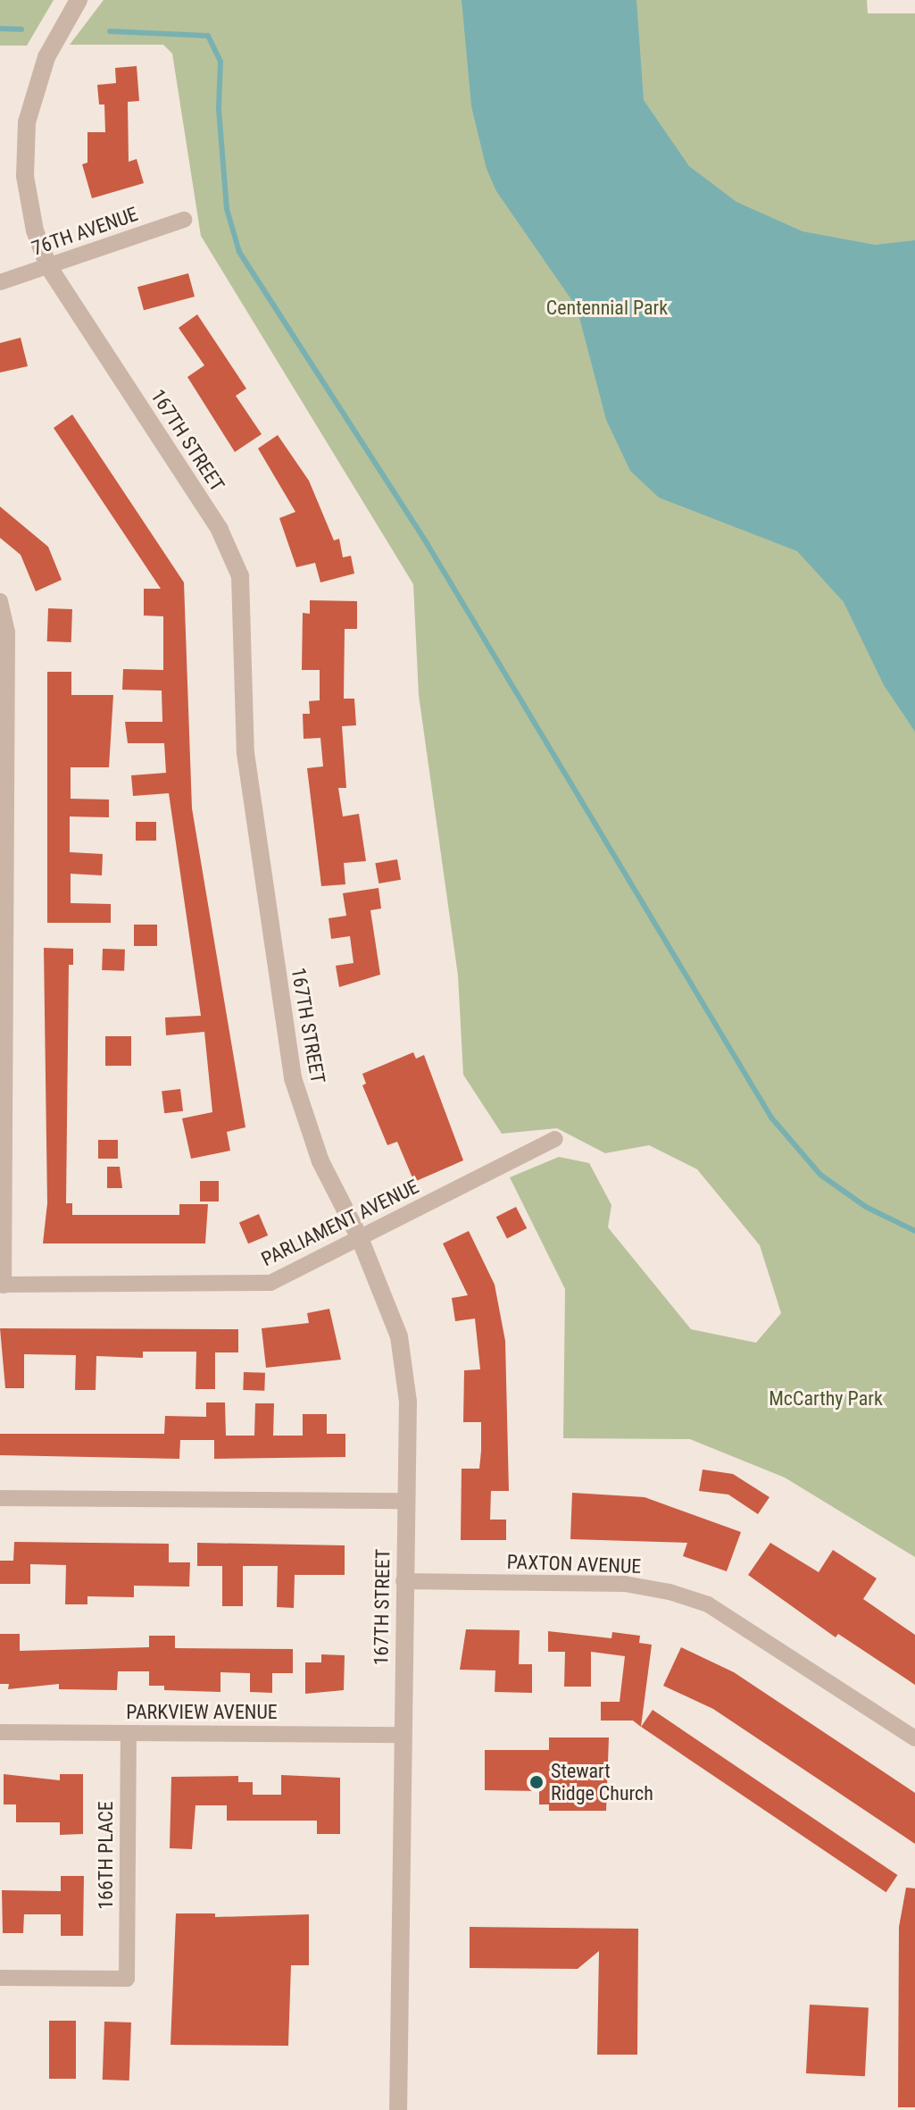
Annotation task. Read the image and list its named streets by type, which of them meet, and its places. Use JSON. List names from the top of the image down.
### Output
{
  "streets": {
    "street": [
      "76TH AVENUE",
      "167TH STREET",
      "PARLIAMENT AVENUE",
      "PAXTON AVENUE",
      "PARKVIEW AVENUE",
      "166TH PLACE"
    ]
  },
  "crossings": [
    ["76TH AVENUE", "167TH STREET"],
    ["167TH STREET", "PARLIAMENT AVENUE"],
    ["167TH STREET", "PAXTON AVENUE"],
    ["167TH STREET", "PARKVIEW AVENUE"],
    ["PARKVIEW AVENUE", "166TH PLACE"]
  ],
  "parks": ["Centennial Park", "McCarthy Park"],
  "places": ["Stewart Ridge Church"]
}
